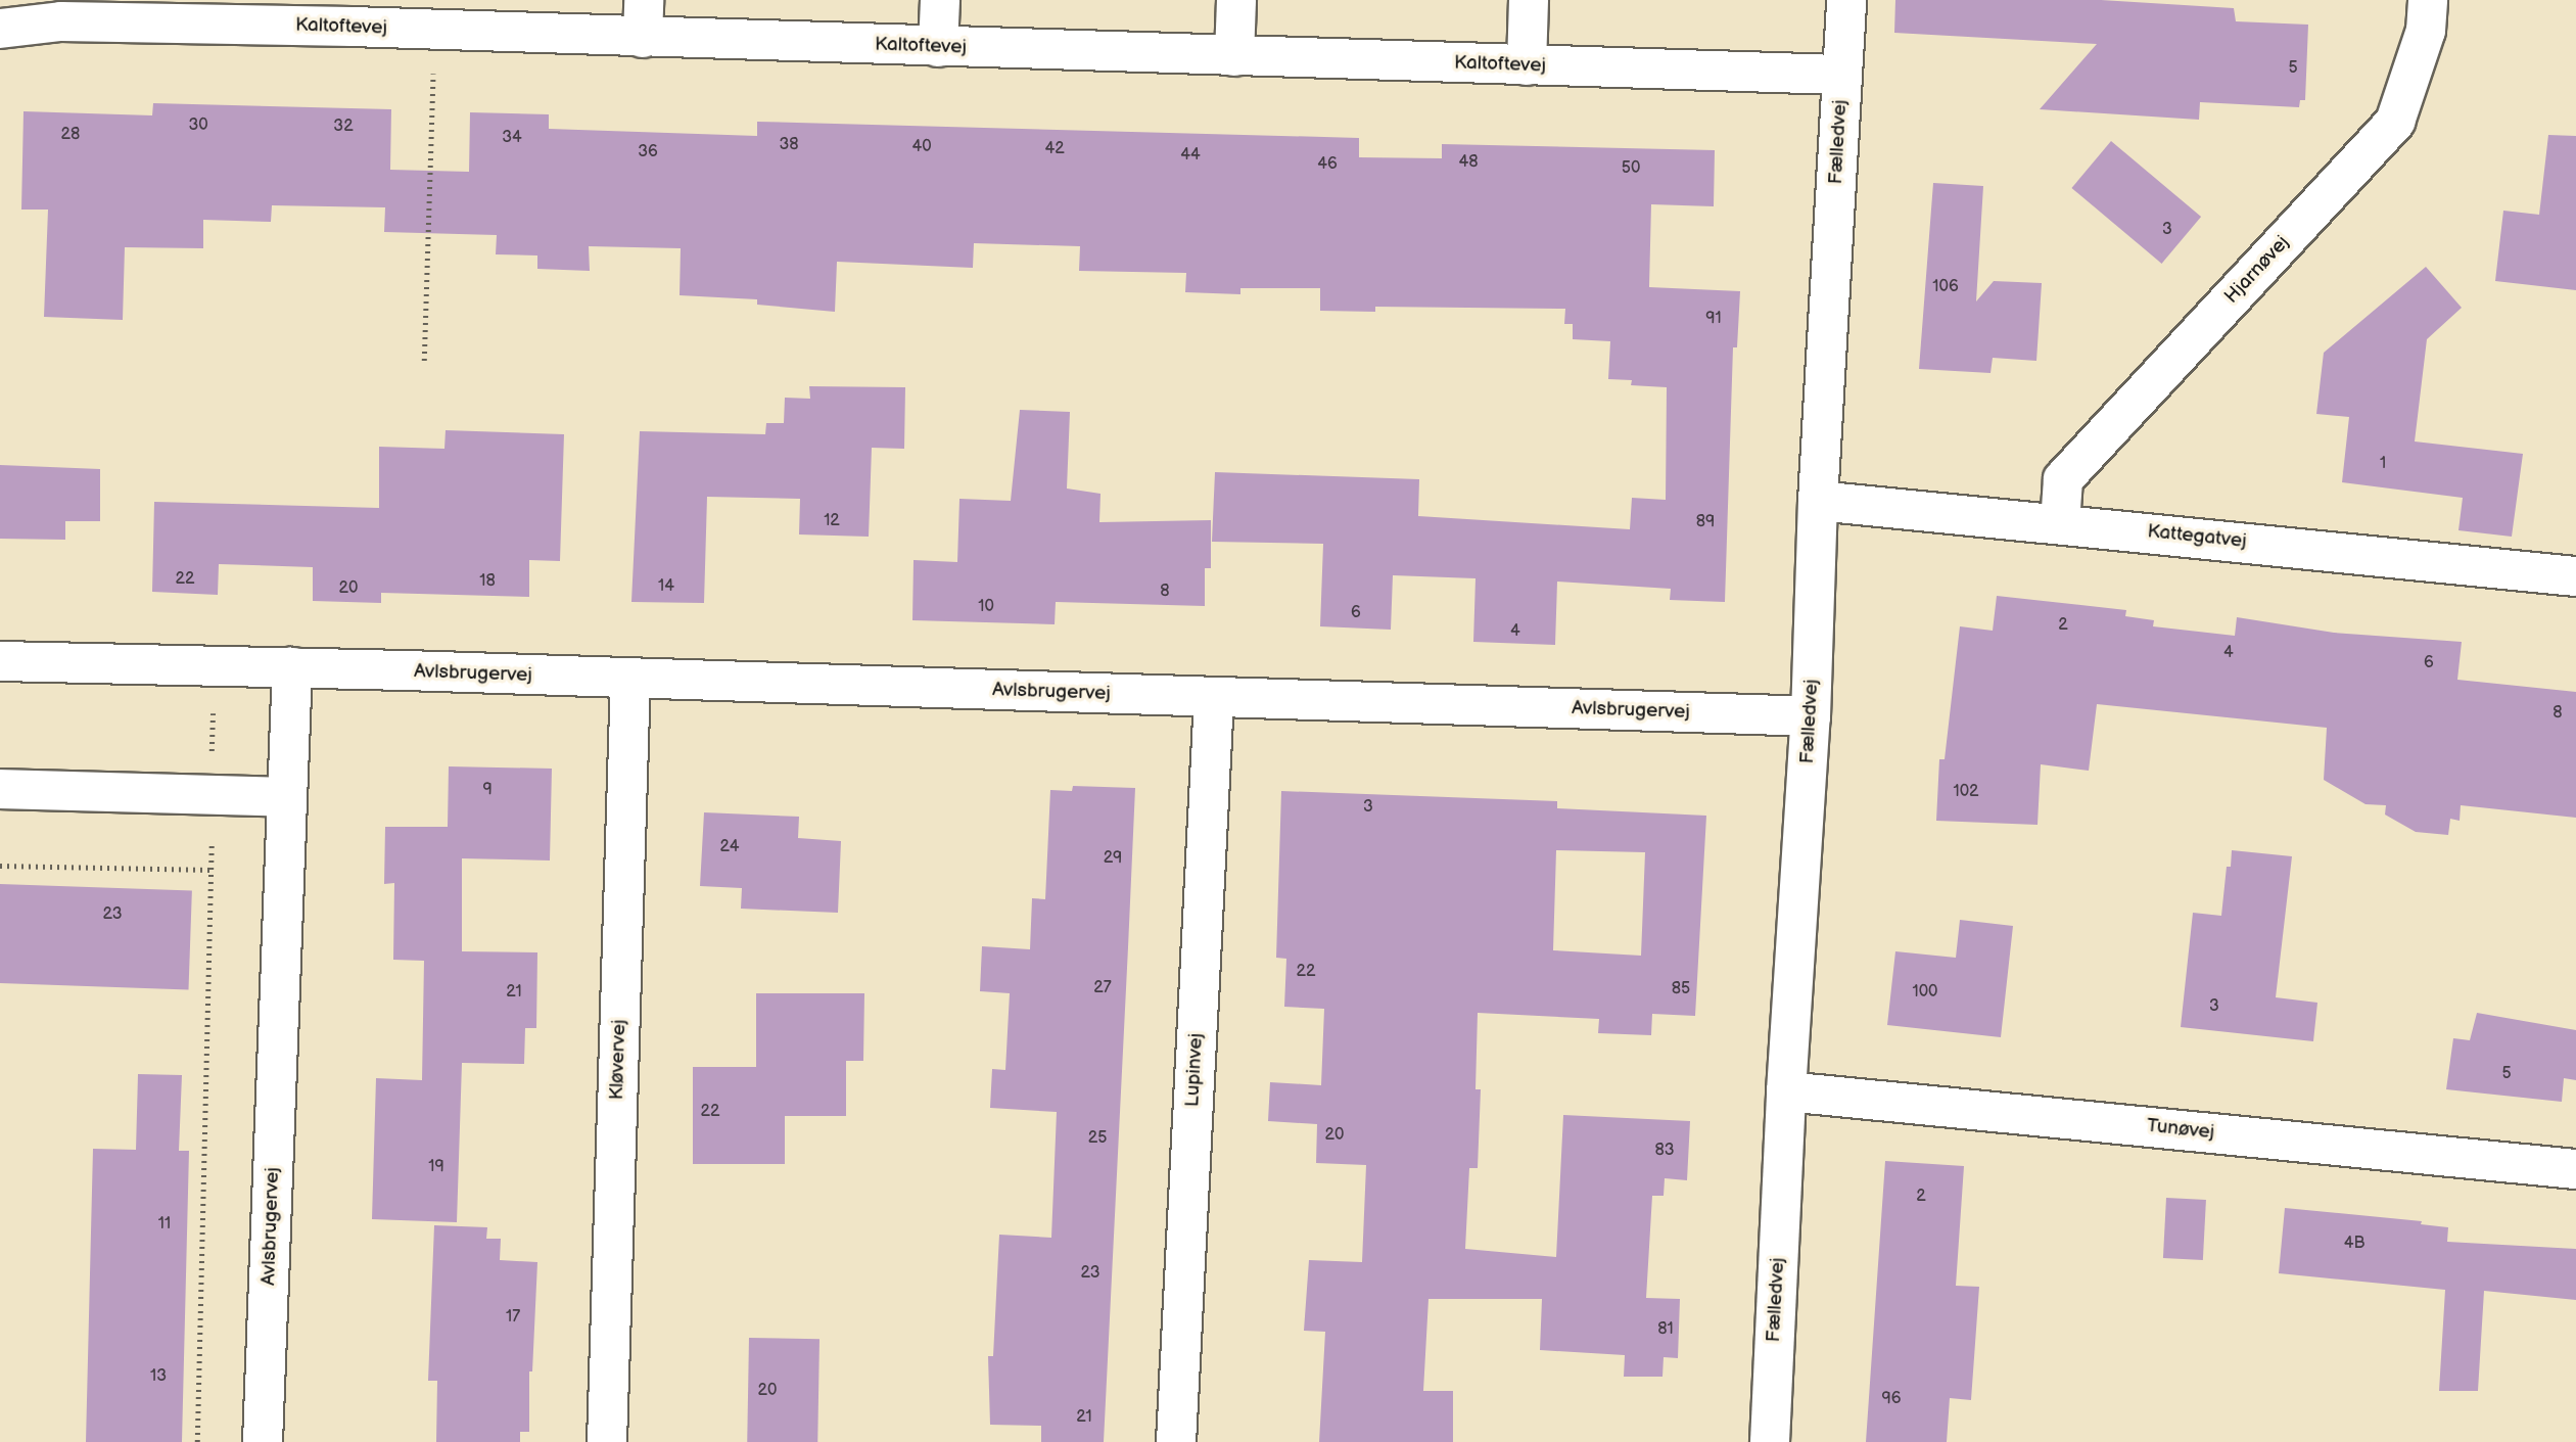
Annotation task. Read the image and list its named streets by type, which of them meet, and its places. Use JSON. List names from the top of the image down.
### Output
{
  "streets": {
    "street": [
      "Kaltoftevej",
      "Fælledvej",
      "Hjarnøvej",
      "Kattegatvej",
      "Avlsbrugervej",
      "Kløvervej",
      "Lupinvej",
      "Tunøvej"
    ]
  },
  "crossings": [
    ["Kaltoftevej", "Fælledvej"],
    ["Fælledvej", "Kattegatvej"],
    ["Fælledvej", "Avlsbrugervej"],
    ["Fælledvej", "Tunøvej"],
    ["Hjarnøvej", "Kattegatvej"],
    ["Avlsbrugervej", "Kløvervej"],
    ["Avlsbrugervej", "Lupinvej"]
  ],
  "house_numbers": [
    "5",
    "30",
    "32",
    "28",
    "34",
    "38",
    "40",
    "42",
    "36",
    "44",
    "48",
    "46",
    "50",
    "3",
    "106",
    "91",
    "1",
    "12",
    "89",
    "22",
    "18",
    "14",
    "20",
    "8",
    "10",
    "6",
    "2",
    "4",
    "4",
    "6",
    "8",
    "9",
    "102",
    "3",
    "24",
    "29",
    "23",
    "22",
    "27",
    "85",
    "21",
    "100",
    "3",
    "5",
    "22",
    "20",
    "25",
    "83",
    "19",
    "2",
    "11",
    "4B",
    "23",
    "17",
    "81",
    "13",
    "20",
    "96",
    "21"
  ]
}
